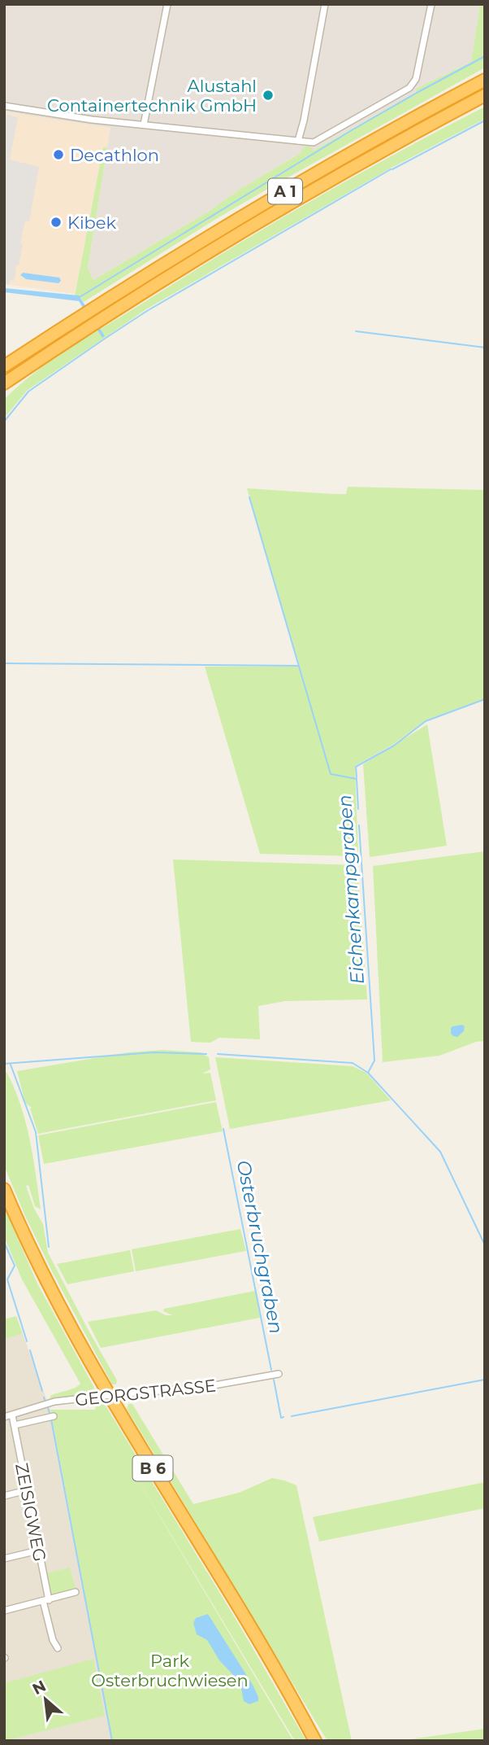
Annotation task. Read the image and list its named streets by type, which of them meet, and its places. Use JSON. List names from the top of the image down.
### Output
{
  "streets": {
    "highway": ["A 1", "B 6"],
    "street": ["GEORGSTRASSE", "ZEISIGWEG"]
  },
  "crossings": [
    ["GEORGSTRASSE", "ZEISIGWEG"]
  ],
  "water": ["Eichenkampgraben", "Osterbruchgraben"],
  "parks": ["Park Osterbruchwiesen"],
  "places": ["Alustahl Containertechnik GmbH", "Decathlon", "Kibek"],
  "north": "top left"
}
